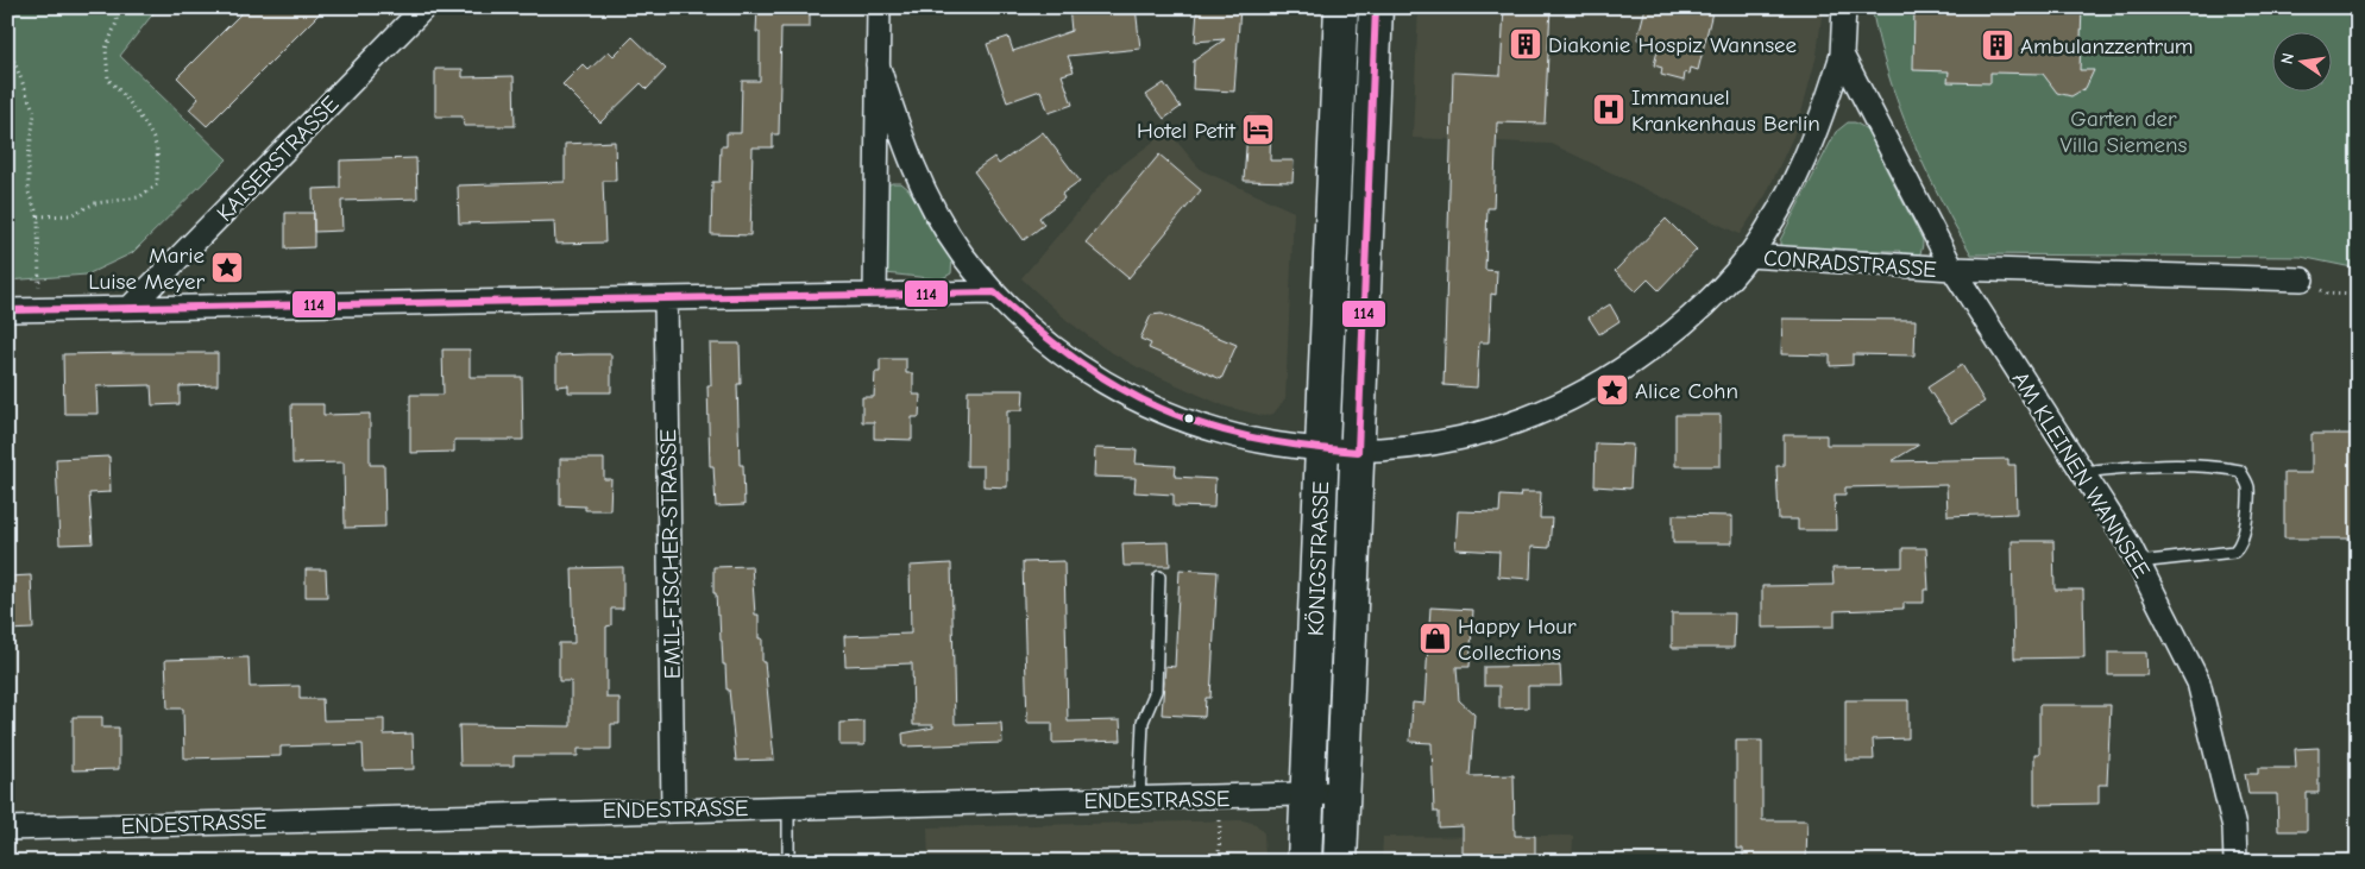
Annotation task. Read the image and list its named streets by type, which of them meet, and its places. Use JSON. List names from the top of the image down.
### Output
{
  "streets": {
    "main road": ["KÖNIGSTRASSE"],
    "street": [
      "KAISERSTRASSE",
      "CONRADSTRASSE",
      "AM KLEINEN WANNSEE",
      "EMIL-FISCHER-STRASSE",
      "ENDESTRASSE"
    ]
  },
  "crossings": [
    ["CONRADSTRASSE", "AM KLEINEN WANNSEE"],
    ["CONRADSTRASSE", "KÖNIGSTRASSE"],
    ["EMIL-FISCHER-STRASSE", "ENDESTRASSE"],
    ["KÖNIGSTRASSE", "ENDESTRASSE"]
  ],
  "parks": ["Garten der Villa Siemens"],
  "places": {
    "building": ["Diakonie Hospiz Wannsee", "Ambulanzzentrum"],
    "hospital": ["Immanuel Krankenhaus Berlin"],
    "hotel": ["Hotel Petit"],
    "place": ["Marie Luise Meyer", "Alice Cohn"],
    "shop": ["Happy Hour Collections"]
  },
  "lines": ["transit line 114"],
  "north": "left"
}
